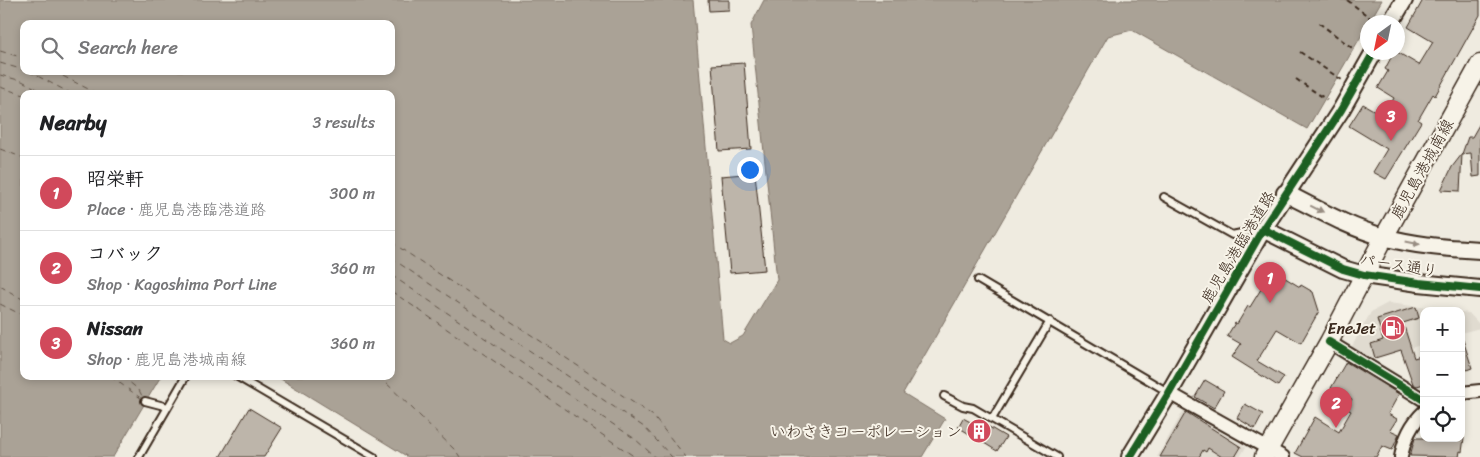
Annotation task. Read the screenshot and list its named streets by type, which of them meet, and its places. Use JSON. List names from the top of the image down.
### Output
{
  "streets": {
    "main road": ["鹿児島港城南線"],
    "street": ["鹿児島港臨港道路", "パース通り"]
  },
  "crossings": [
    ["鹿児島港城南線", "パース通り"],
    ["鹿児島港臨港道路", "パース通り"]
  ],
  "places": {
    "fuel station": ["EneJet"],
    "building": ["いわさきコーポレーション"]
  },
  "north": "bottom left",
  "page": {
    "search": "Search here",
    "heading": ["Nearby", "3 results"],
    "pins": ["3", "1", "2"],
    "list": [
      {
        "mark": "1",
        "name": "昭栄軒",
        "note": "Place · 鹿児島港臨港道路",
        "value": "300 m"
      },
      {
        "mark": "2",
        "name": "コバック",
        "note": "Shop · Kagoshima Port Line",
        "value": "360 m"
      },
      {
        "mark": "3",
        "name": "Nissan",
        "note": "Shop · 鹿児島港城南線",
        "value": "360 m"
      }
    ],
    "map_buttons": ["+", "−"]
  }
}
